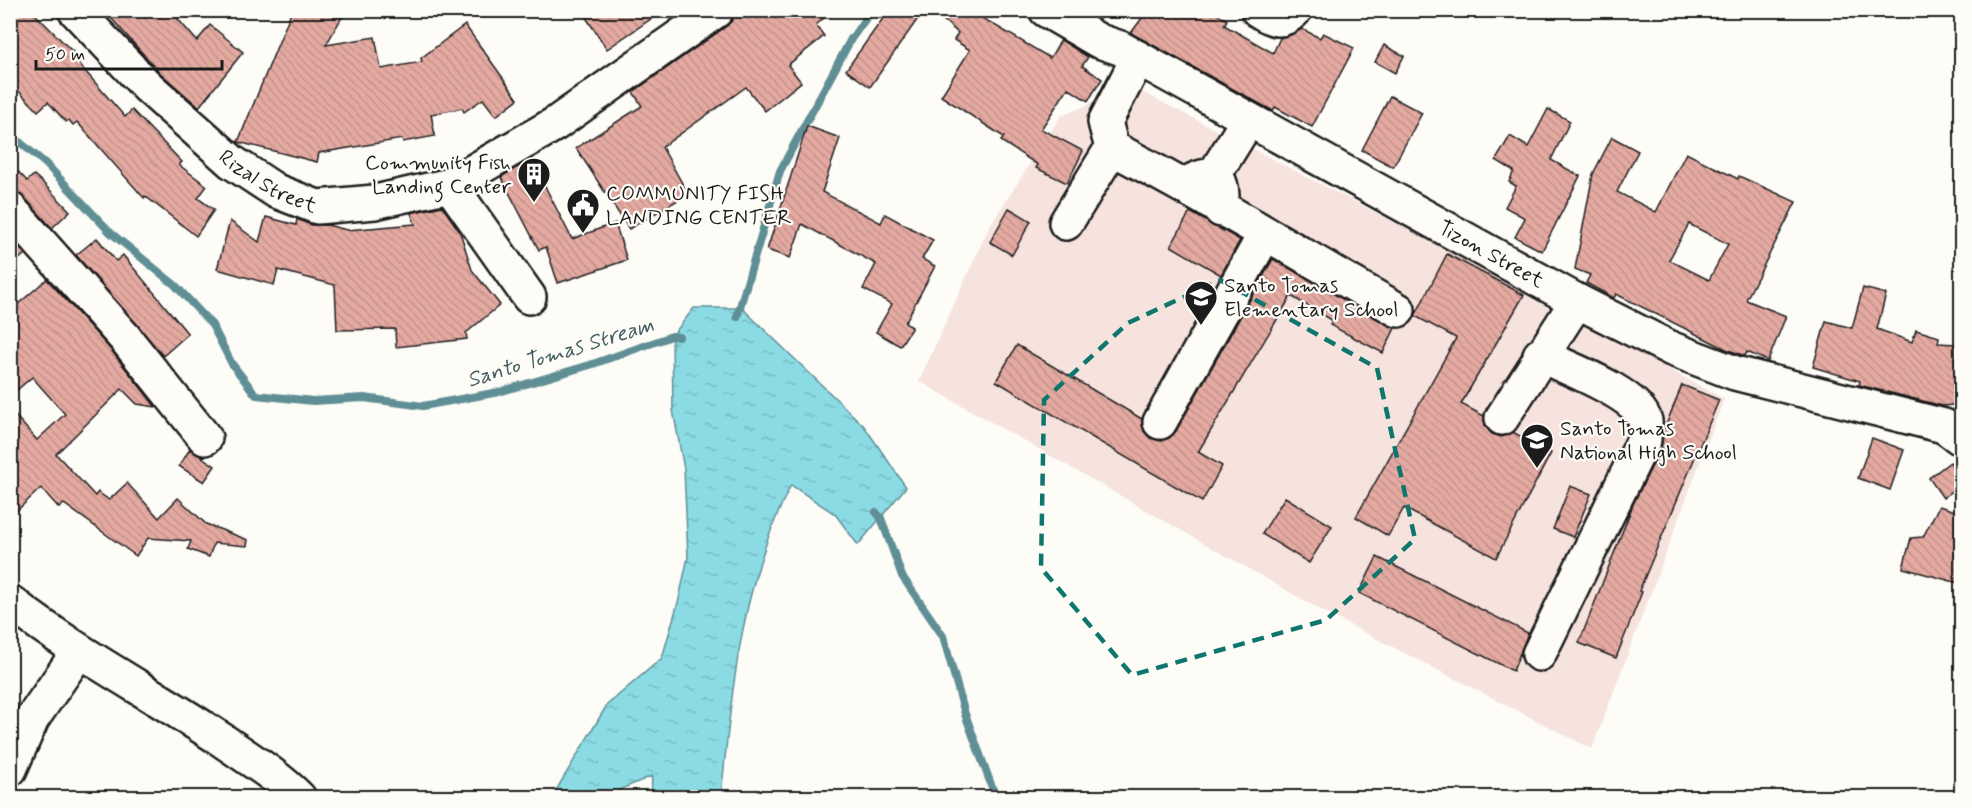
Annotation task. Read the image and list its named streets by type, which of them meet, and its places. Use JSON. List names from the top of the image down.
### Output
{
  "streets": {
    "street": ["Rizal Street", "Tizon Street"]
  },
  "water": ["Santo Tomas Stream"],
  "places": {
    "building": ["Community Fish Landing Center"],
    "public building": ["COMMUNITY FISH LANDING CENTER"],
    "school or university": ["Santo Tomas Elementary School", "Santo Tomas National High School"]
  },
  "scale_bar": "50 m"
}
